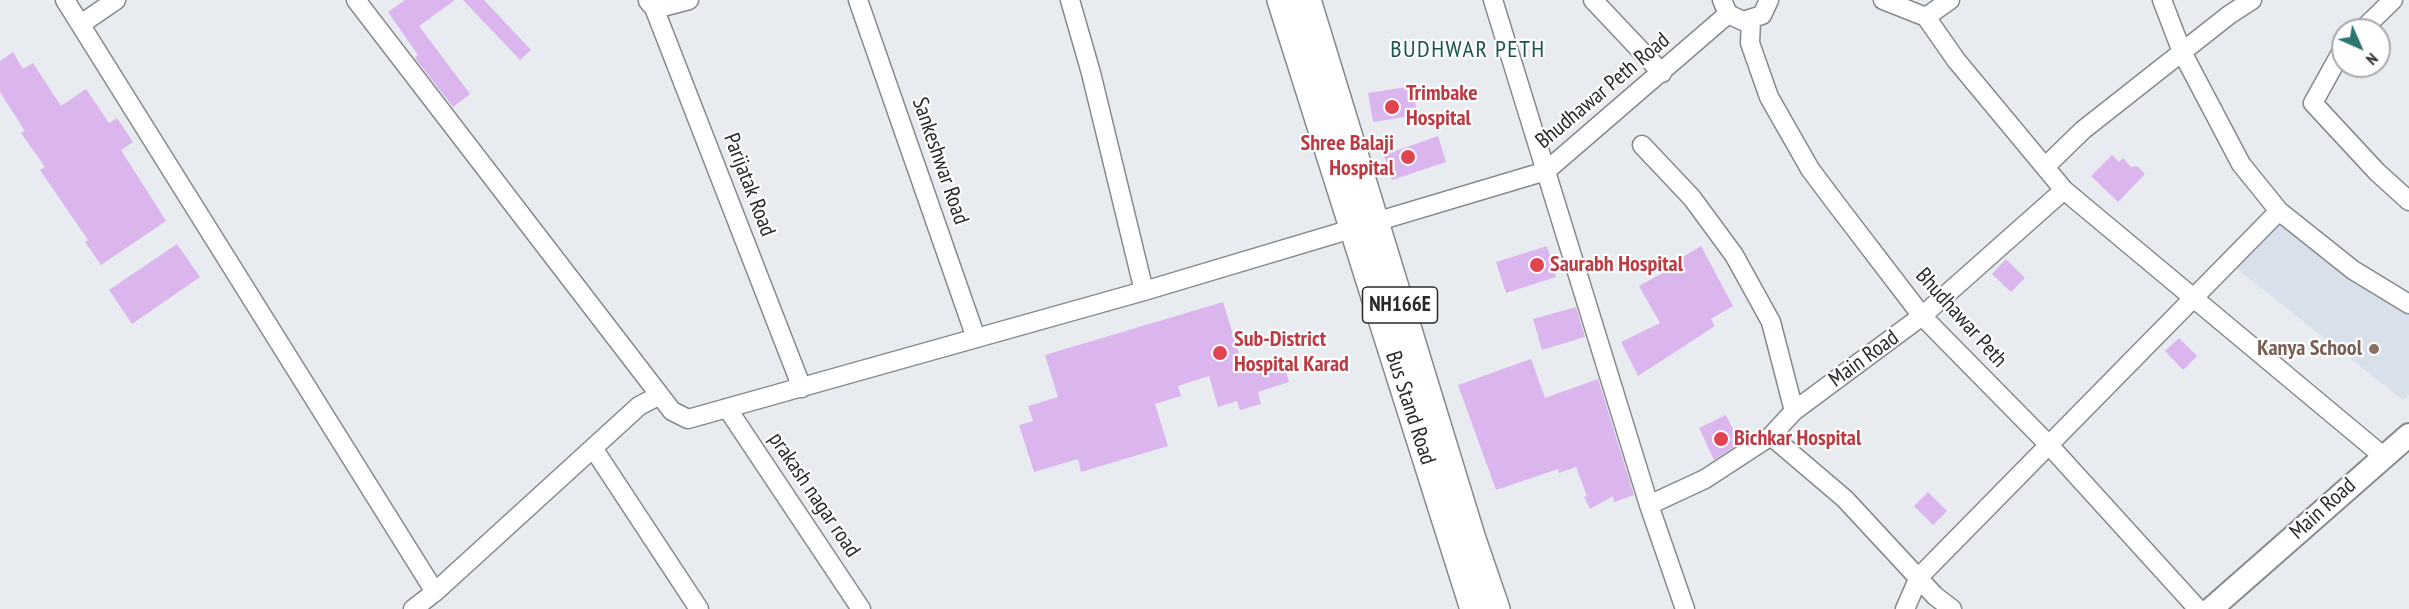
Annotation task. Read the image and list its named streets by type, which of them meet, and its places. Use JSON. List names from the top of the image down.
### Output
{
  "streets": {
    "highway": ["NH166E", "Bus Stand Road"],
    "main road": ["Main Road"],
    "street": [
      "Bhudhawar Peth Road",
      "Sankeshwar Road",
      "Parijatak Road",
      "Bhudhawar Peth",
      "prakash nagar road"
    ]
  },
  "crossings": [
    ["Bhudhawar Peth Road", "Sankeshwar Road"],
    ["Bhudhawar Peth Road", "Parijatak Road"],
    ["Bhudhawar Peth Road", "NH166E"],
    ["Bhudhawar Peth Road", "Bus Stand Road"],
    ["Bhudhawar Peth Road", "prakash nagar road"],
    ["NH166E", "Bus Stand Road"],
    ["Bhudhawar Peth", "Main Road"]
  ],
  "districts": ["BUDHWAR PETH"],
  "places": [
    "Trimbake Hospital",
    "Shree Balaji Hospital",
    "Saurabh Hospital",
    "Kanya School",
    "Sub-District Hospital Karad",
    "Bichkar Hospital"
  ],
  "north": "bottom right"
}
